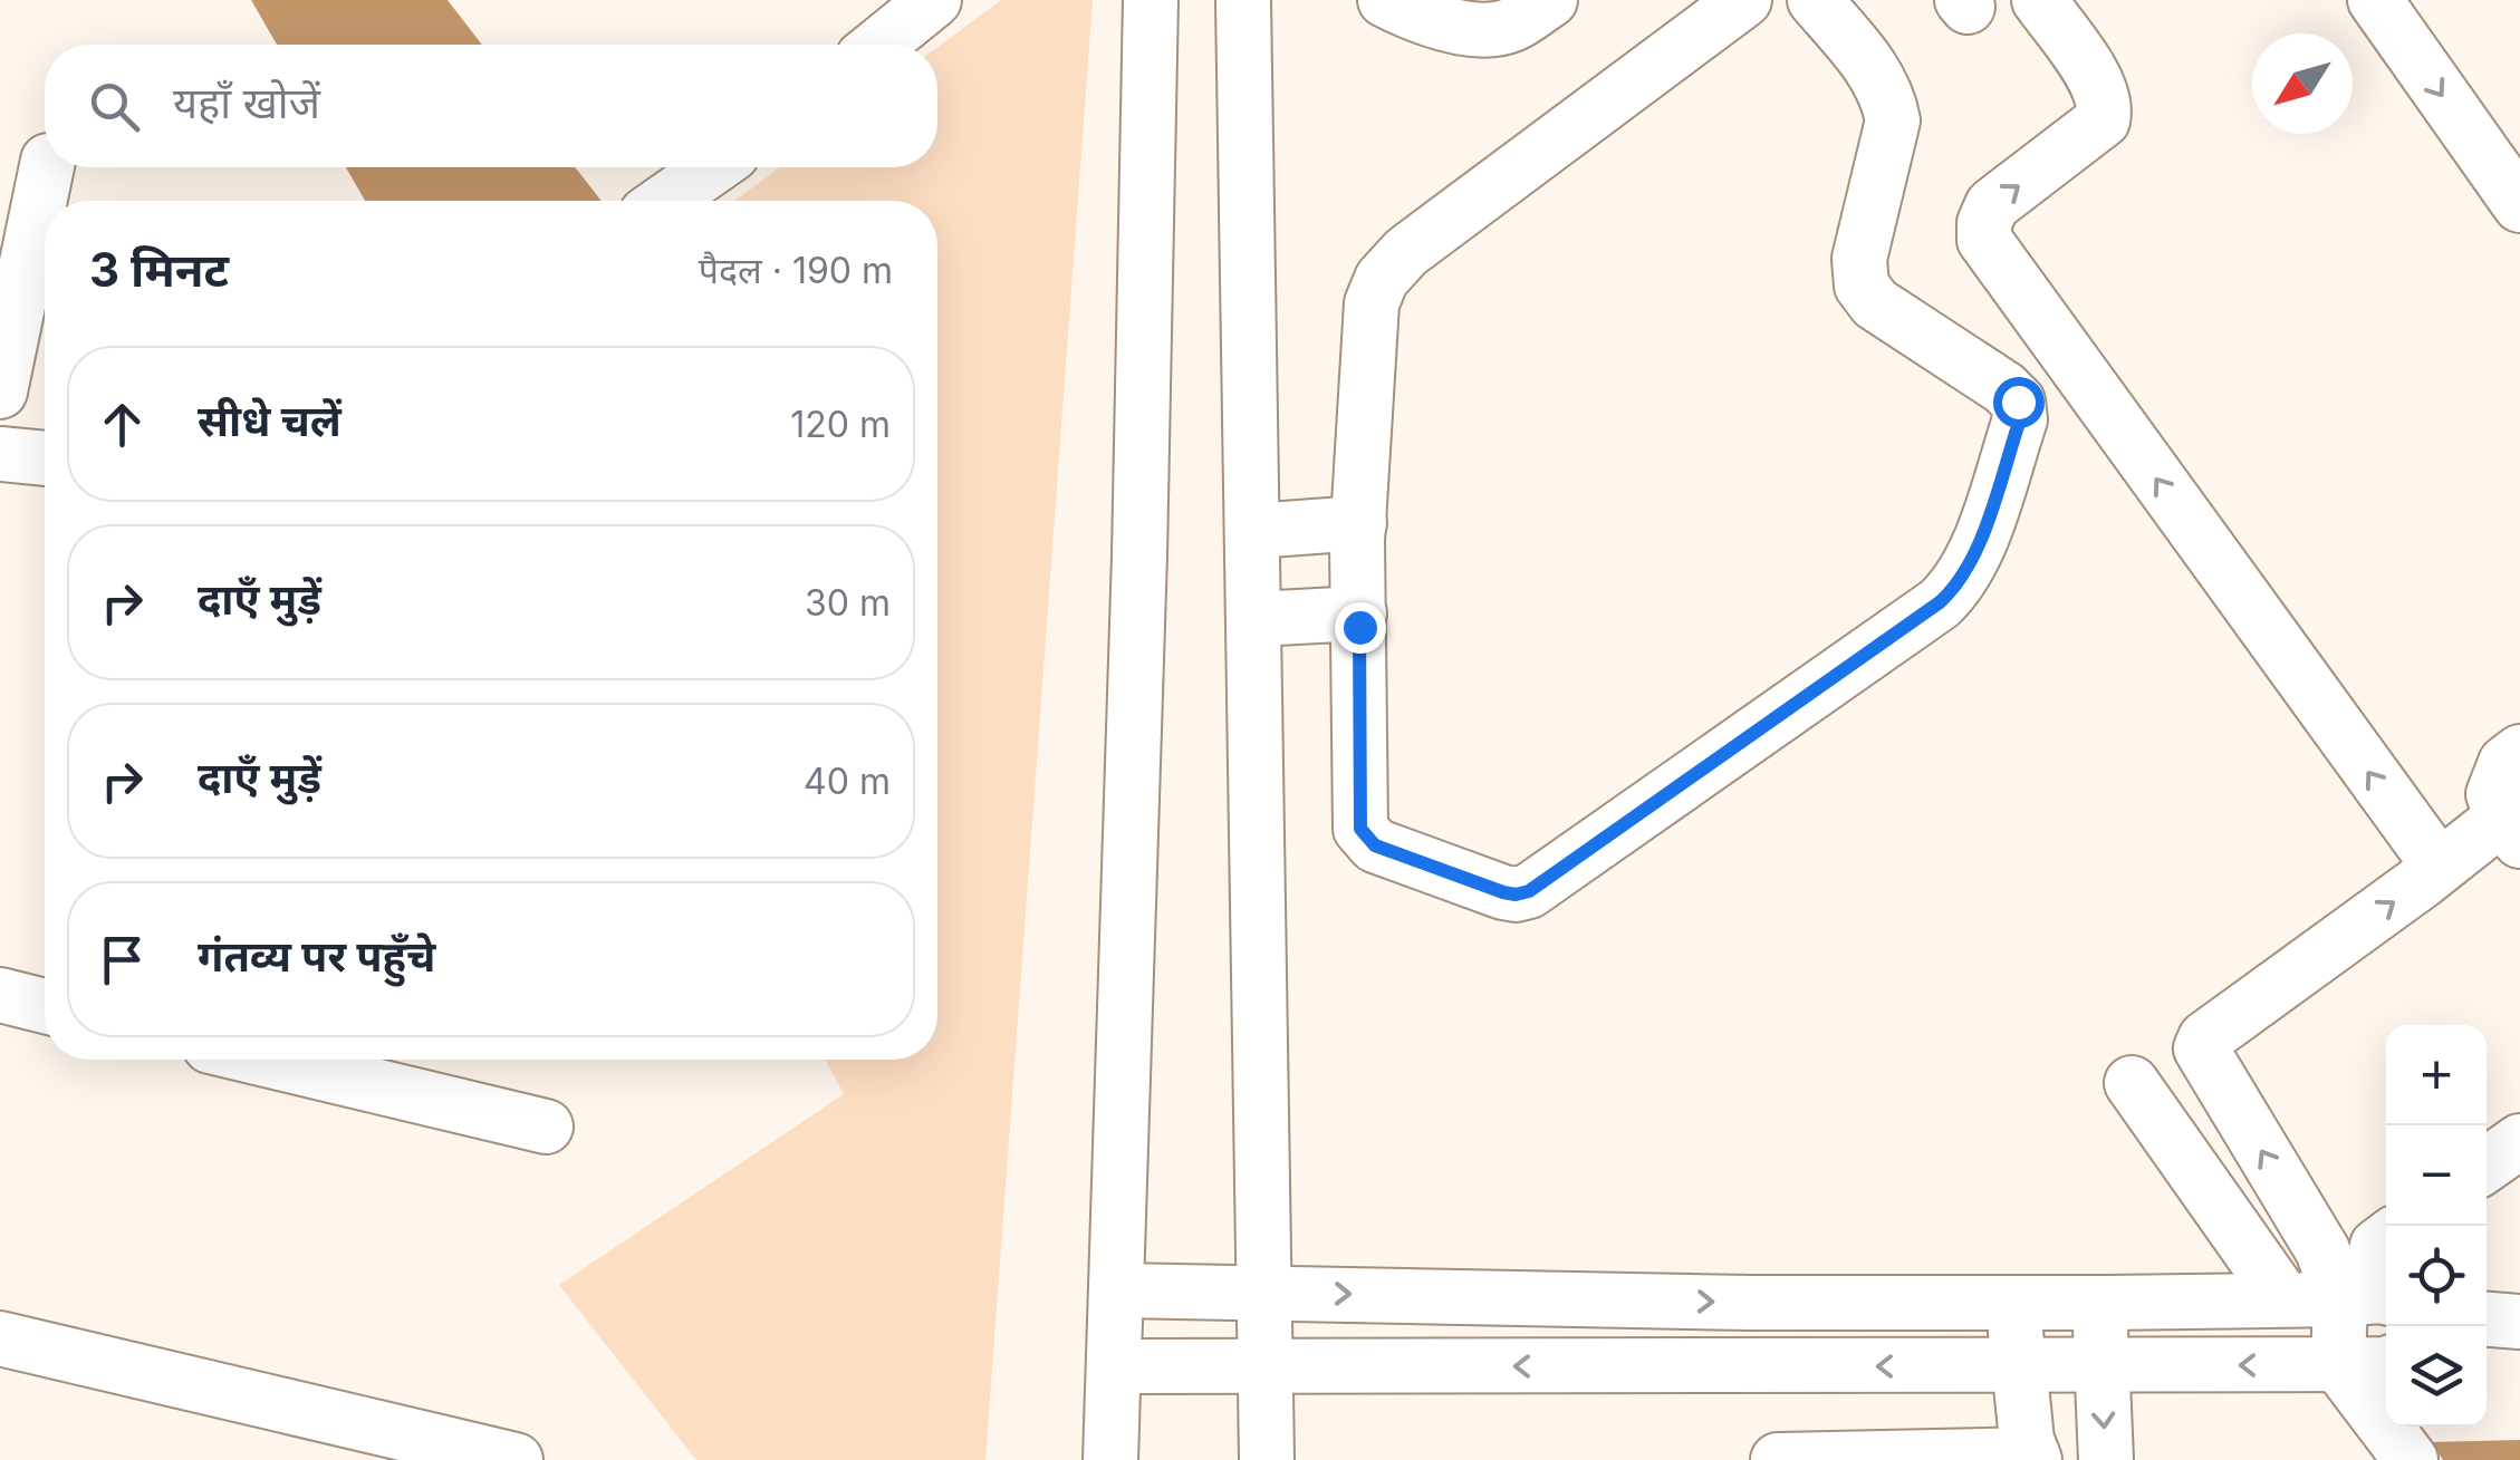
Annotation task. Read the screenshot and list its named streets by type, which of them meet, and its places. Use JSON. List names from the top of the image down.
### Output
{
  "north": "bottom left",
  "page": {
    "search": "यहाँ खोजें",
    "heading": ["3 मिनट", "पैदल · 190 m"],
    "list": [
      ["सीधे चलें", "120 m"],
      ["दाएँ मुड़ें", "30 m"],
      ["दाएँ मुड़ें", "40 m"],
      "गंतव्य पर पहुँचे"
    ],
    "map_buttons": ["+", "−"]
  }
}
